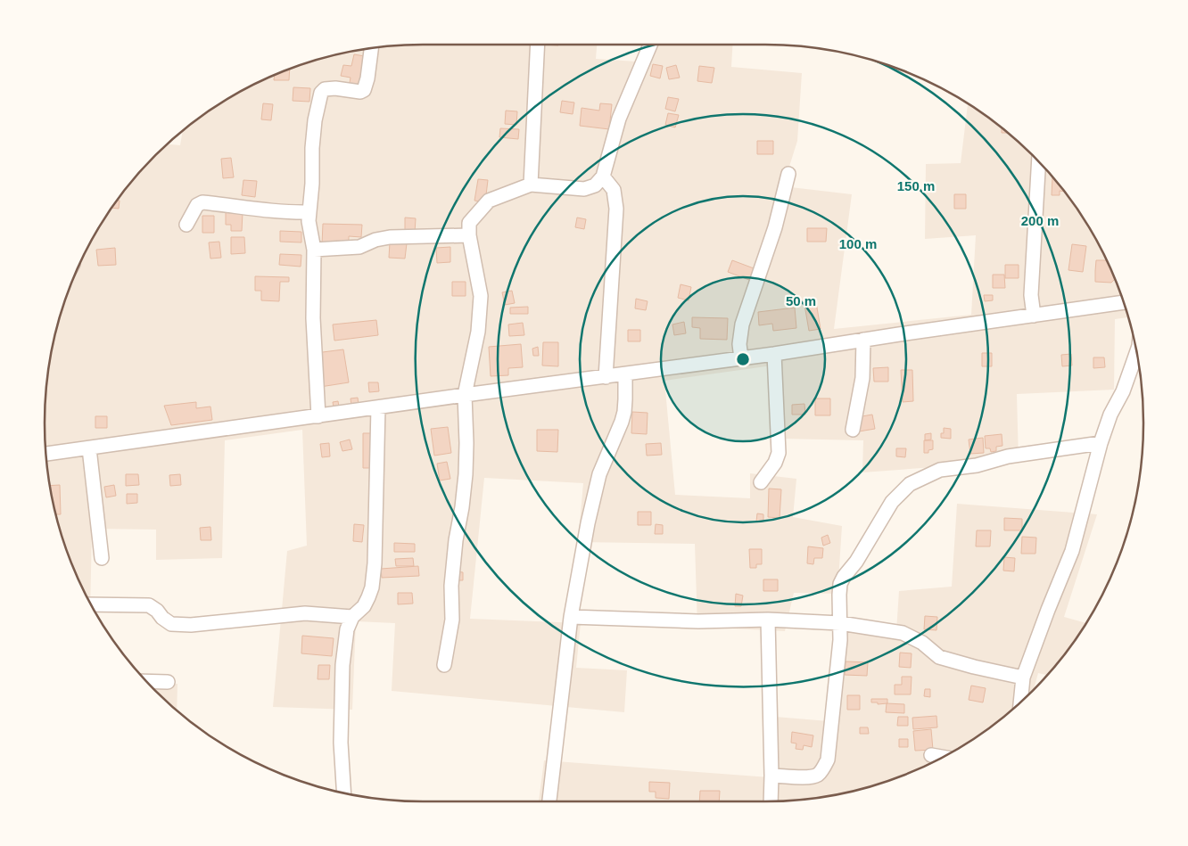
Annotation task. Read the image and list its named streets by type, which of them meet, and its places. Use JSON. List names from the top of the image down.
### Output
{
  "rings": [
    "150 m",
    "200 m",
    "100 m",
    "50 m"
  ]
}
